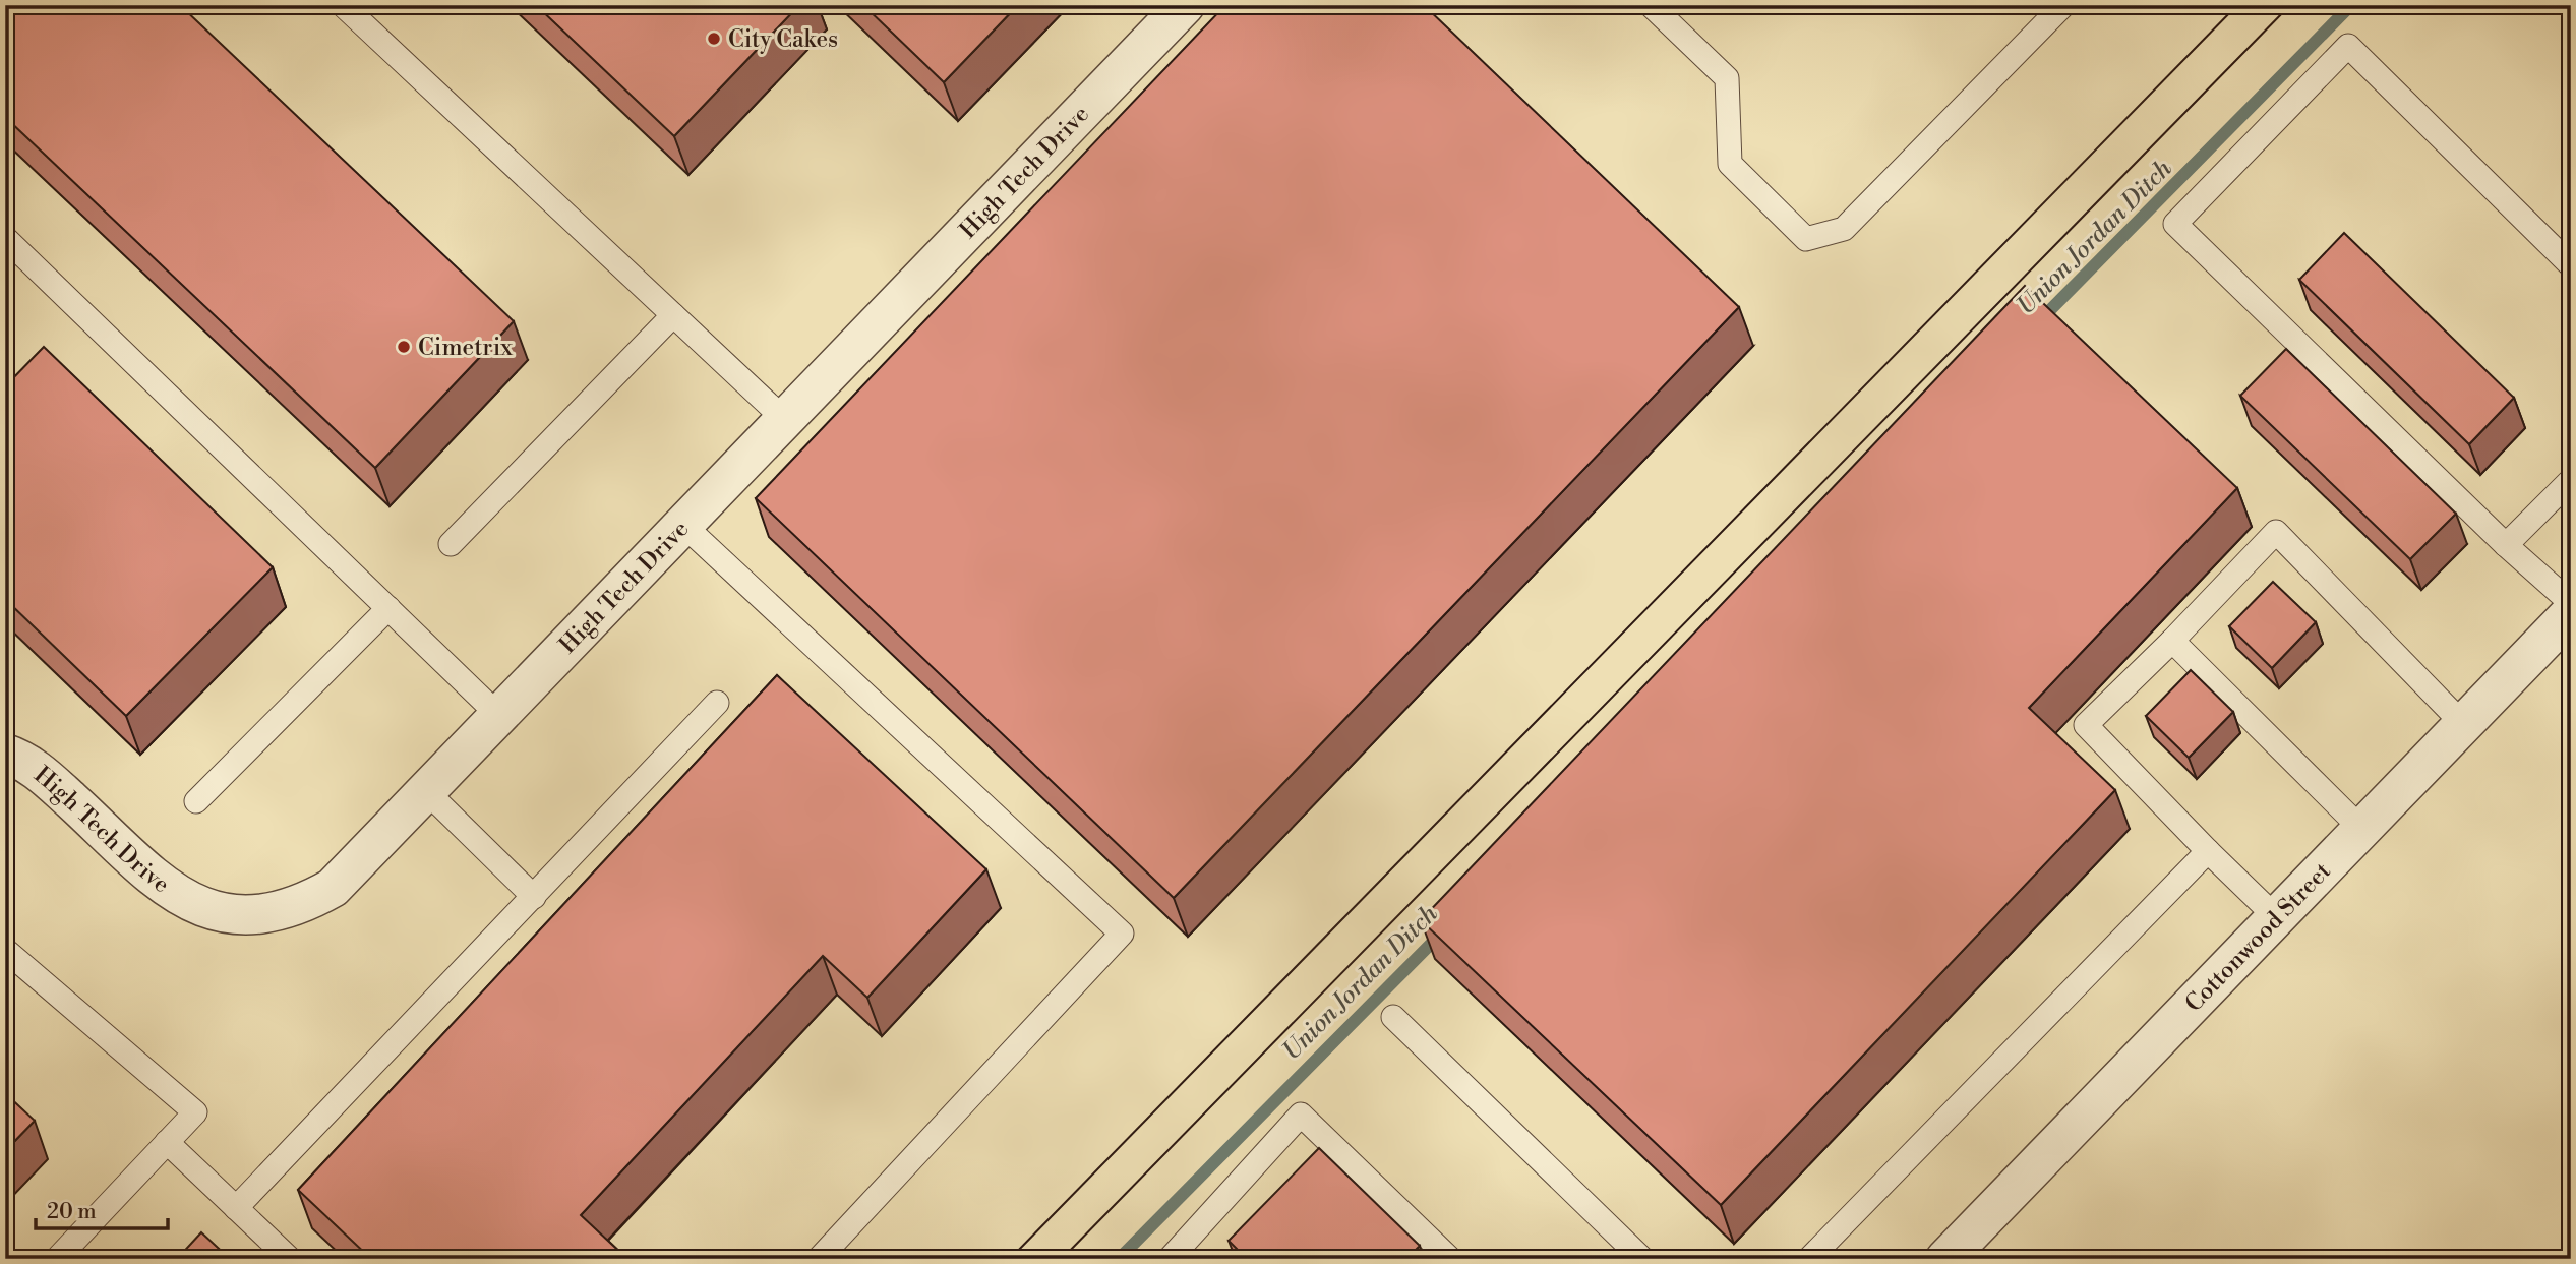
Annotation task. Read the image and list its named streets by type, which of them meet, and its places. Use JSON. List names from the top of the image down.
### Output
{
  "streets": {
    "street": ["High Tech Drive", "Cottonwood Street"]
  },
  "water": ["Union Jordan Ditch"],
  "places": ["City Cakes", "Cimetrix"],
  "scale_bar": "20 m"
}
